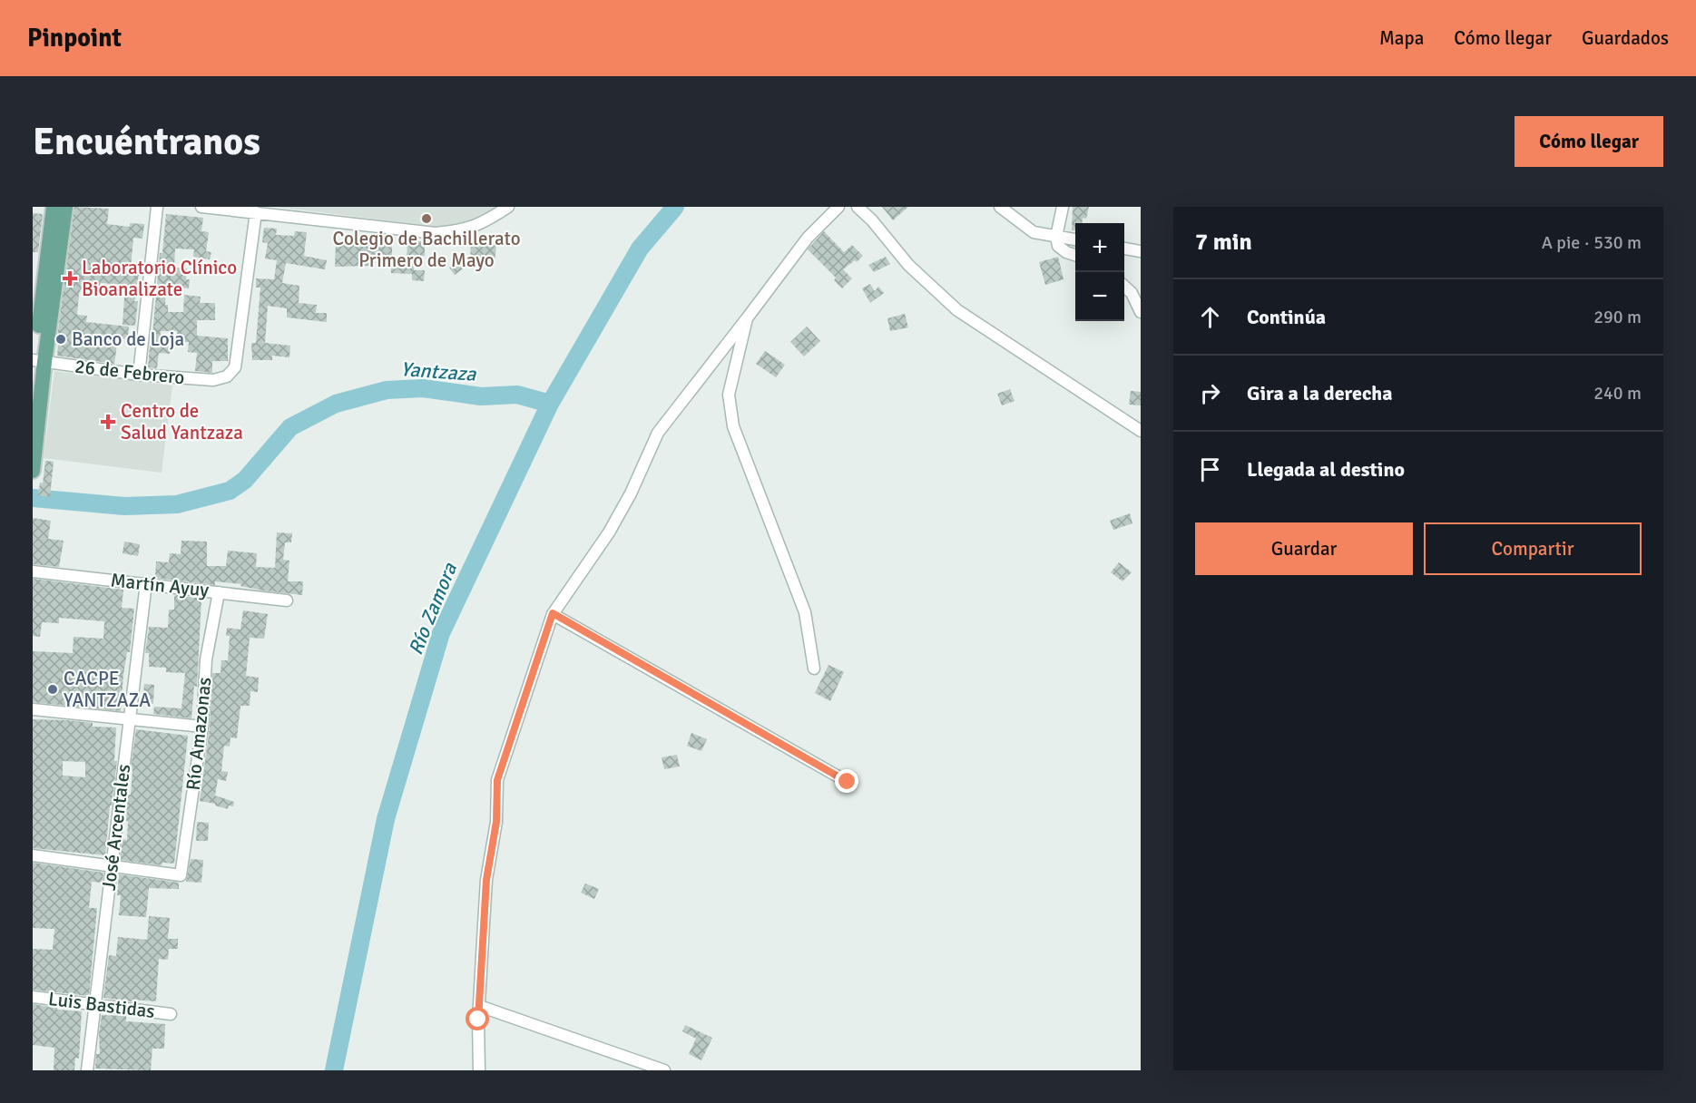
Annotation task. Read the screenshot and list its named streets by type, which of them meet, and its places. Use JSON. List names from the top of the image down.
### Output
{
  "streets": {
    "street": [
      "26 de Febrero",
      "Martín Ayuy",
      "Río Amazonas",
      "José Arcentales",
      "Luis Bastidas"
    ]
  },
  "crossings": [
    ["Martín Ayuy", "Río Amazonas"],
    ["Martín Ayuy", "José Arcentales"],
    ["Río Amazonas", "José Arcentales"],
    ["José Arcentales", "Luis Bastidas"]
  ],
  "water": ["Yantzaza", "Río Zamora"],
  "places": {
    "other": ["Colegio de Bachillerato Primero de Mayo", "Banco de Loja", "CACPE YANTZAZA"],
    "health": ["Laboratorio Clínico Bioanalizate", "Centro de Salud Yantzaza"]
  },
  "page": {
    "header": "Pinpoint",
    "nav": ["Mapa", "Cómo llegar", "Guardados"],
    "buttons": [
      "Cómo llegar",
      ["Guardar", "Compartir"]
    ],
    "title": "Encuéntranos",
    "heading": ["7 min", "A pie · 530 m"],
    "map_buttons": ["+", "−"],
    "list": [
      ["Continúa", "290 m"],
      ["Gira a la derecha", "240 m"],
      "Llegada al destino"
    ]
  }
}
